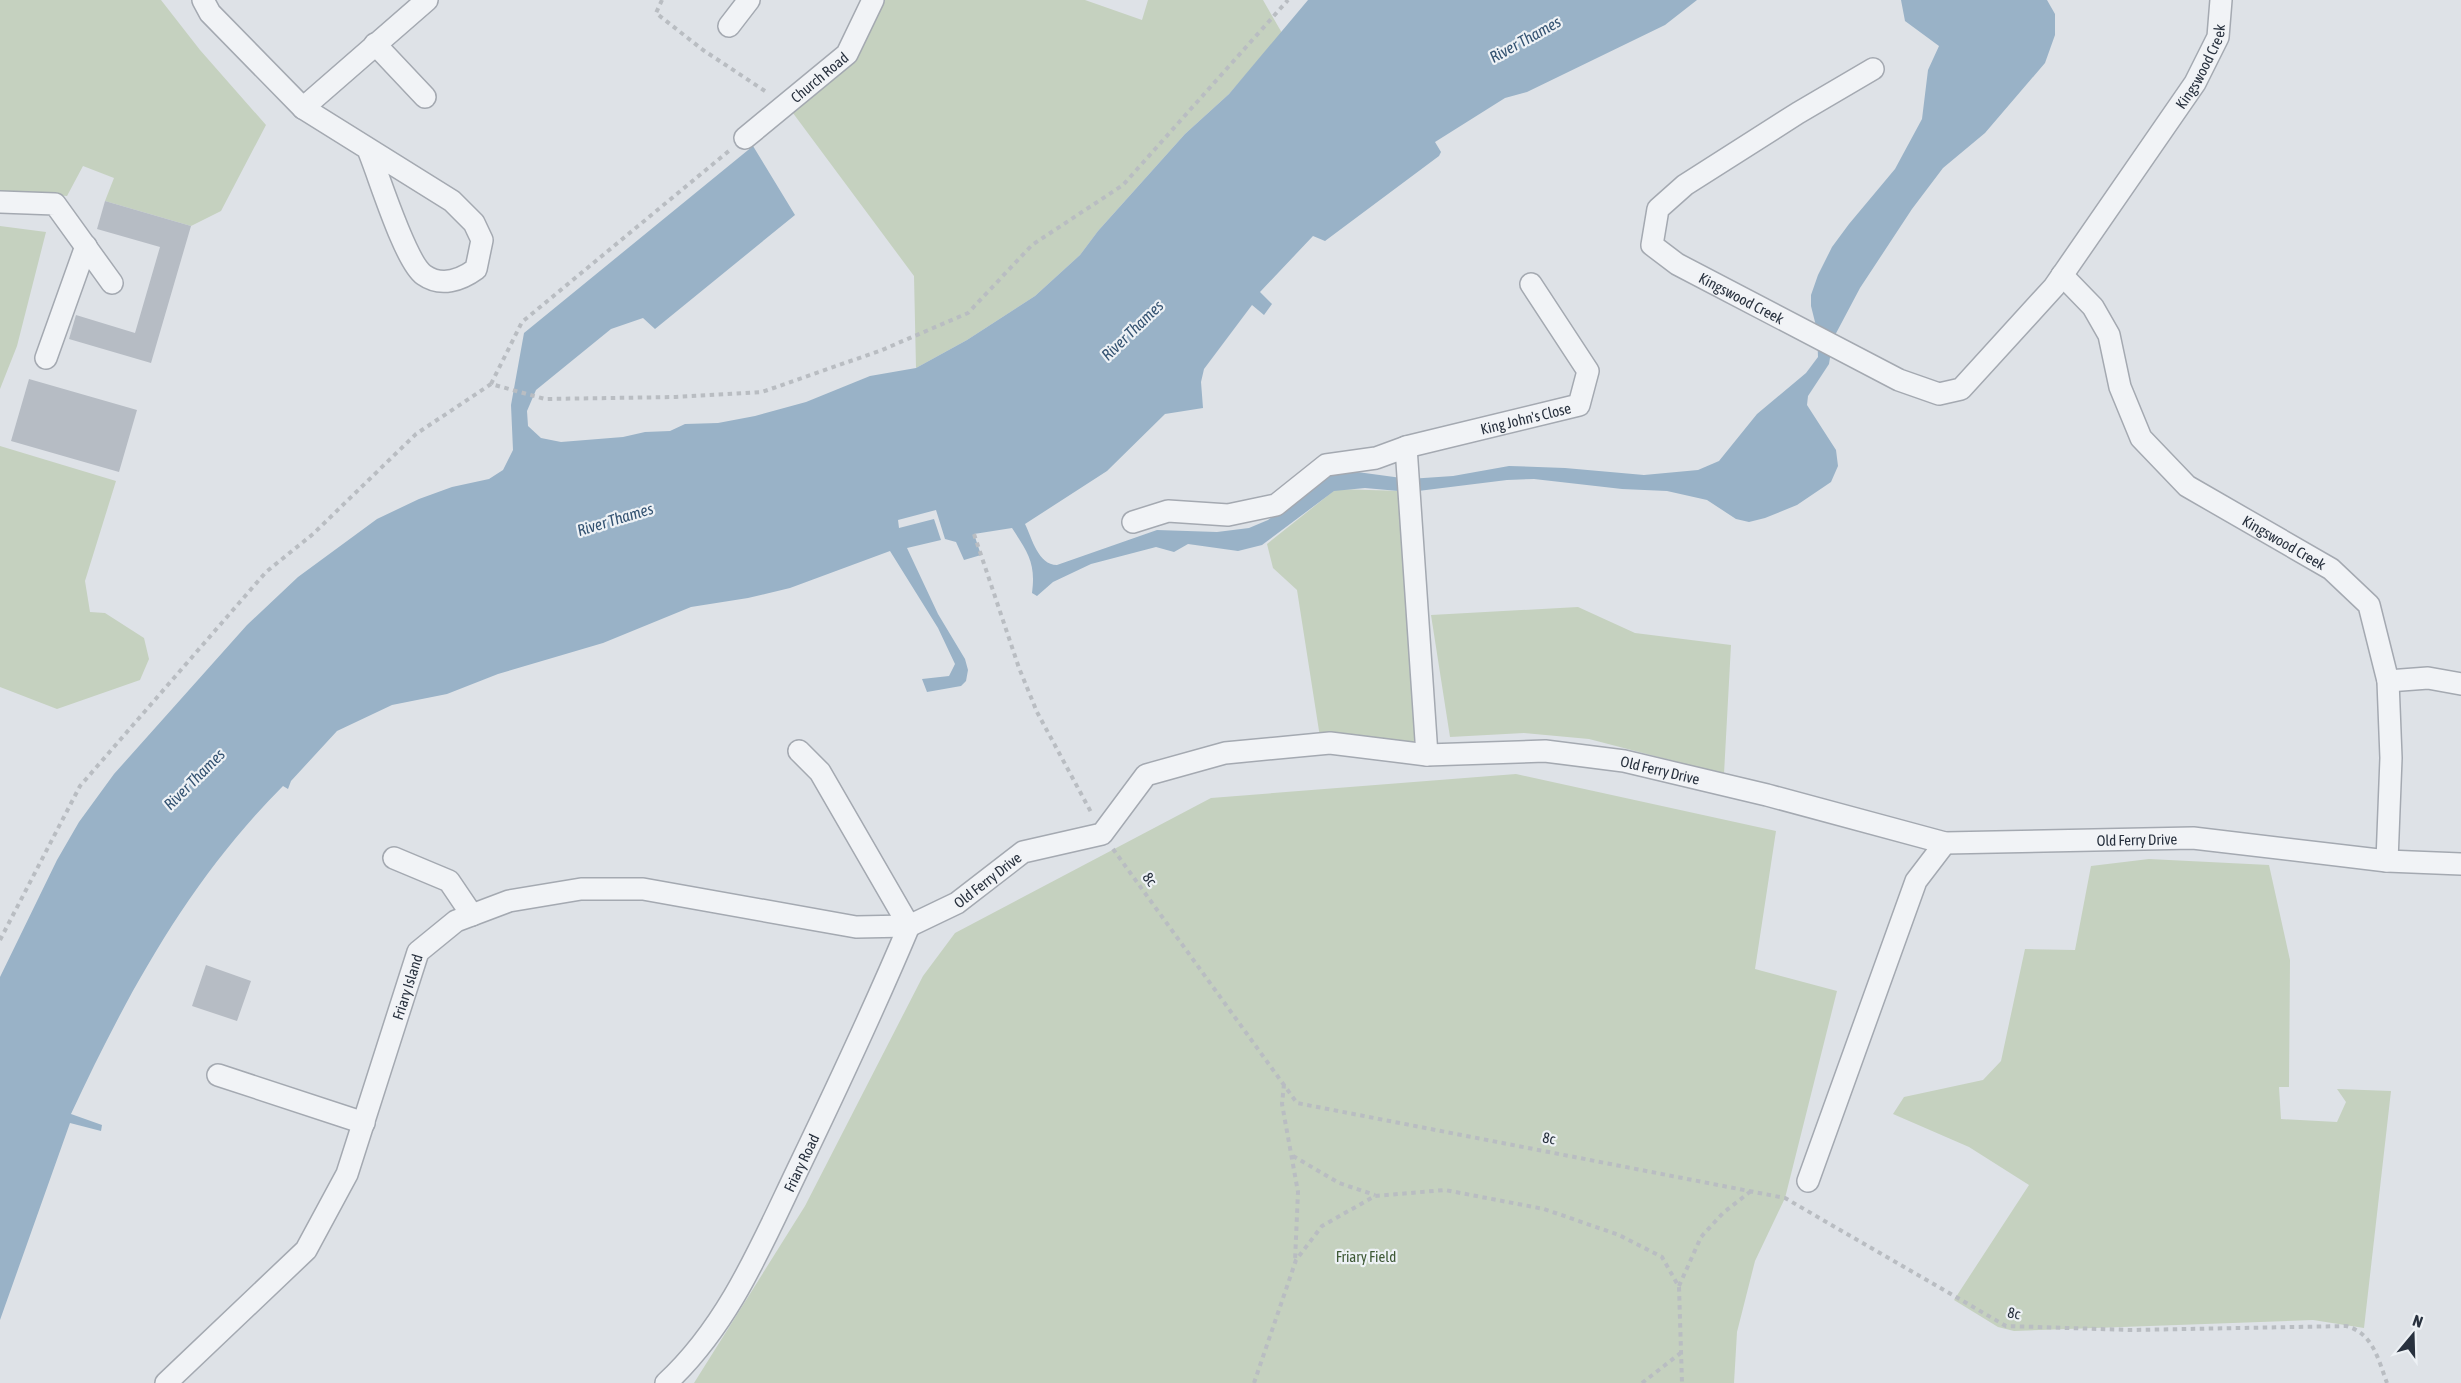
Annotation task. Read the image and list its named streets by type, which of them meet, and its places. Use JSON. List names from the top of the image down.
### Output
{
  "streets": {
    "street": [
      "Kingswood Creek",
      "Church Road",
      "King John's Close",
      "Old Ferry Drive",
      "Friary Island",
      "Friary Road"
    ],
    "path": ["8c"]
  },
  "crossings": [
    ["Kingswood Creek", "Old Ferry Drive"],
    ["Old Ferry Drive", "8c"],
    ["Old Ferry Drive", "Friary Island"],
    ["Old Ferry Drive", "Friary Road"],
    ["Friary Island", "Friary Road"]
  ],
  "water": ["River Thames"],
  "parks": ["Friary Field"],
  "north": "top"
}
